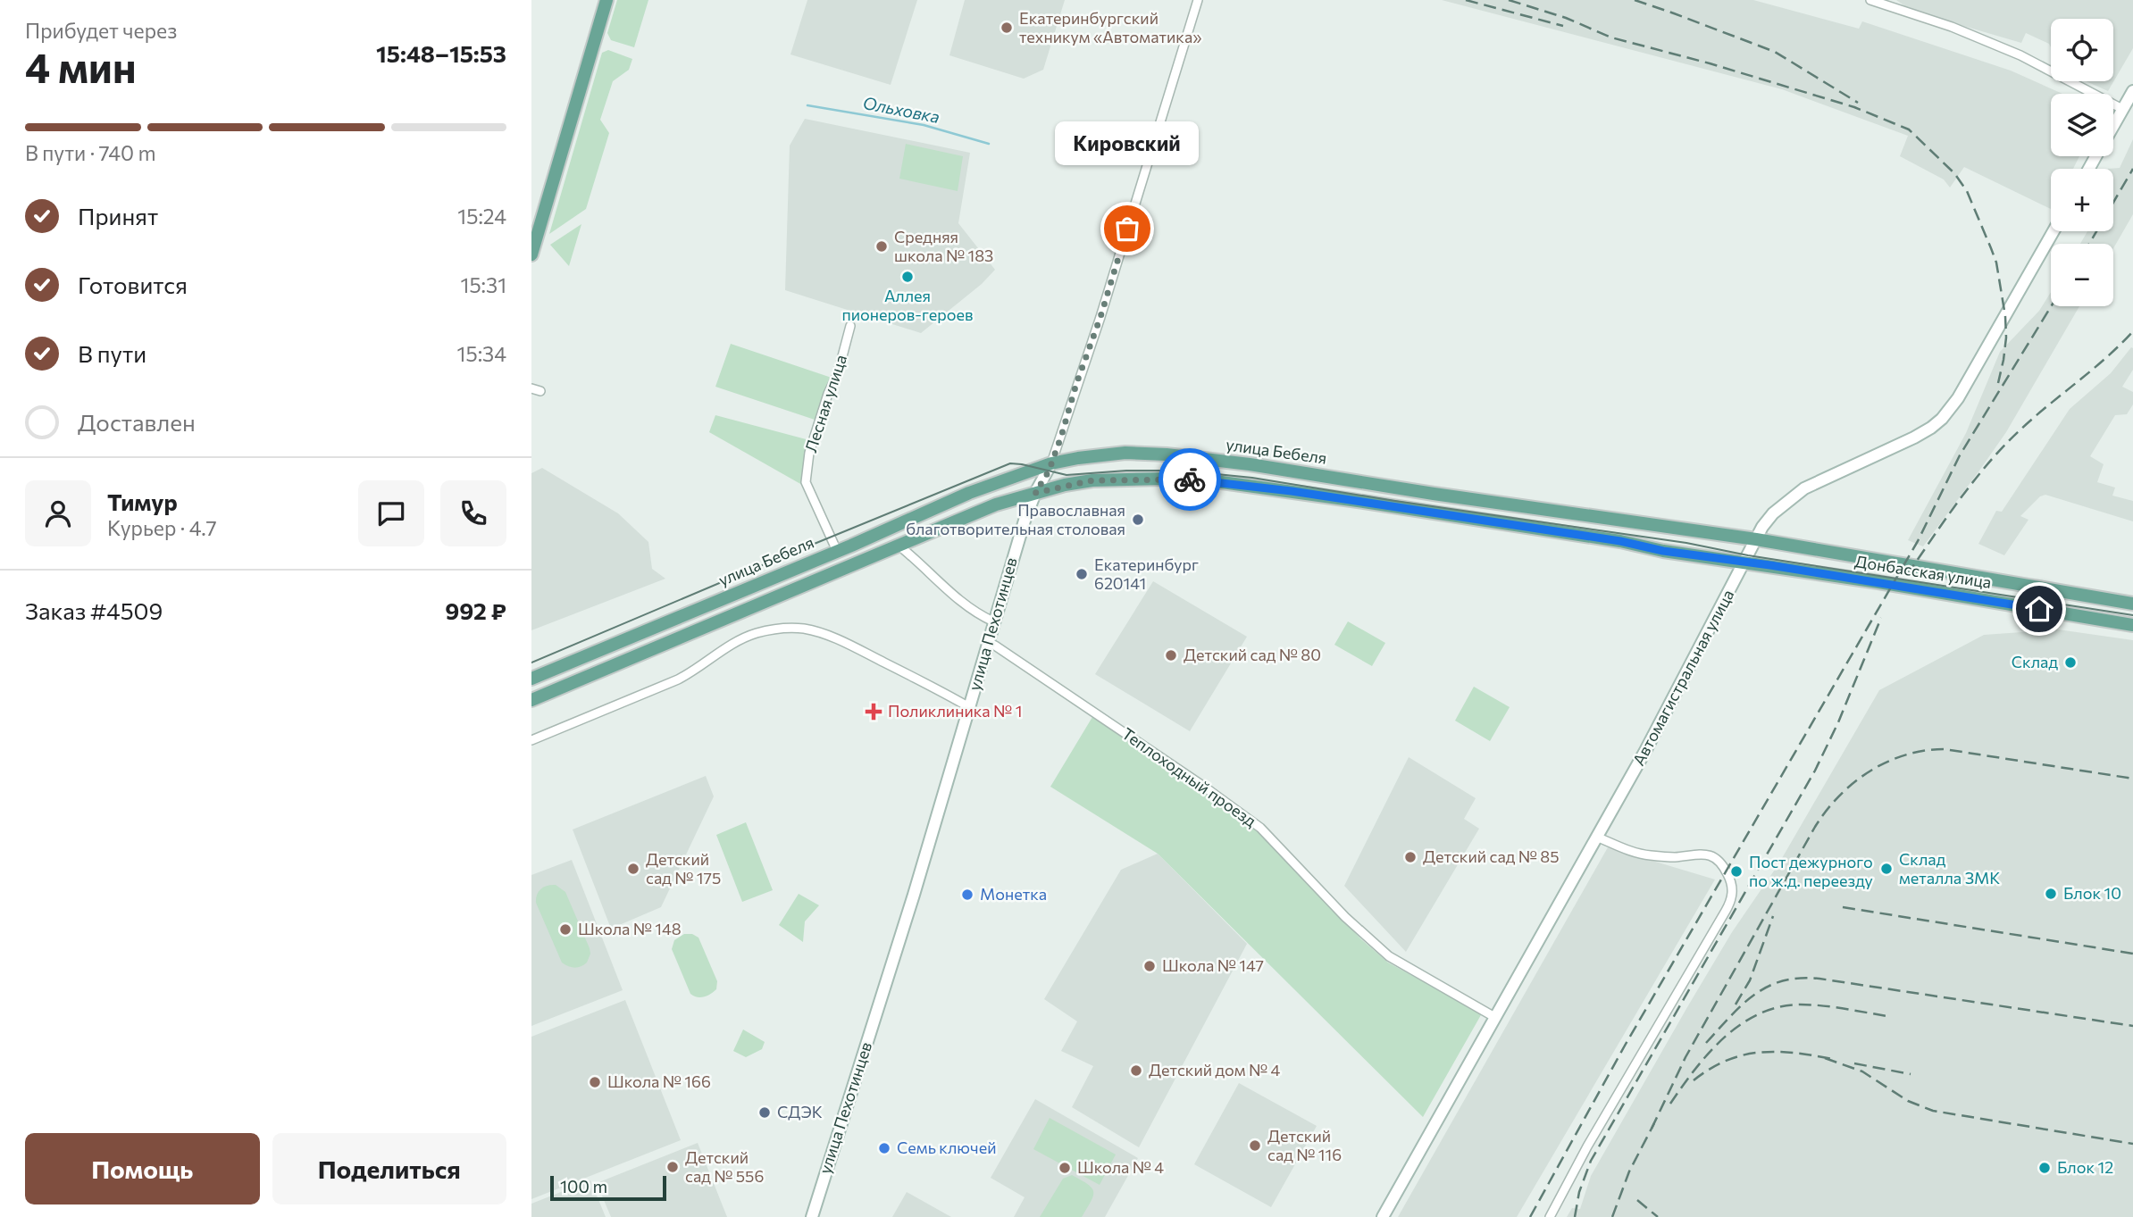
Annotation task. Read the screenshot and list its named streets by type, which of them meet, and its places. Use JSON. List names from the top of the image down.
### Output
{
  "streets": {
    "main road": [
      "улица Бебеля",
      "Донбасская улица",
      "улица Пехотинцев",
      "Автомагистральная улица"
    ],
    "street": ["Лесная улица", "Теплоходный проезд"]
  },
  "crossings": [
    ["Лесная улица", "улица Бебеля"],
    ["улица Бебеля", "Донбасская улица"],
    ["улица Бебеля", "улица Пехотинцев"],
    ["улица Бебеля", "Автомагистральная улица"],
    ["Донбасская улица", "Автомагистральная улица"],
    ["улица Пехотинцев", "Теплоходный проезд"],
    ["Автомагистральная улица", "Теплоходный проезд"]
  ],
  "water": ["Ольховка"],
  "places": {
    "other": [
      "Екатеринбургский техникум «Автоматика»",
      "Кировский",
      "Средняя школа № 183",
      "Аллея пионеров-героев",
      "Православная благотворительная столовая",
      "Екатеринбург 620141",
      "Детский сад № 80",
      "Склад",
      "Детский сад № 85",
      "Детский сад № 175",
      "Склад металла ЗМК",
      "Пост дежурного по ж.д. переезду",
      "Блок 10",
      "Монетка",
      "Школа № 148",
      "Школа № 147",
      "Детский дом № 4",
      "Школа № 166",
      "СДЭК",
      "Детский сад № 116",
      "Семь ключей",
      "Детский сад № 556",
      "Школа № 4",
      "Блок 12"
    ],
    "health": ["Поликлиника № 1"]
  },
  "scale_bar": "100 m",
  "page": {
    "heading": ["4 мин", "Прибудет через", "15:48–15:53"],
    "panel": [
      "Тимур",
      "Курьер · 4.7",
      "Заказ #4509",
      "992 ₽"
    ],
    "map_buttons": ["+", "−"],
    "bar": "В пути · 740 m",
    "bubble": "Кировский",
    "list": [
      ["Принят", "15:24"],
      ["Готовится", "15:31"],
      ["В пути", "15:34"],
      "Доставлен"
    ],
    "buttons": ["Помощь", "Поделиться"],
    "scale": "100 m"
  }
}
